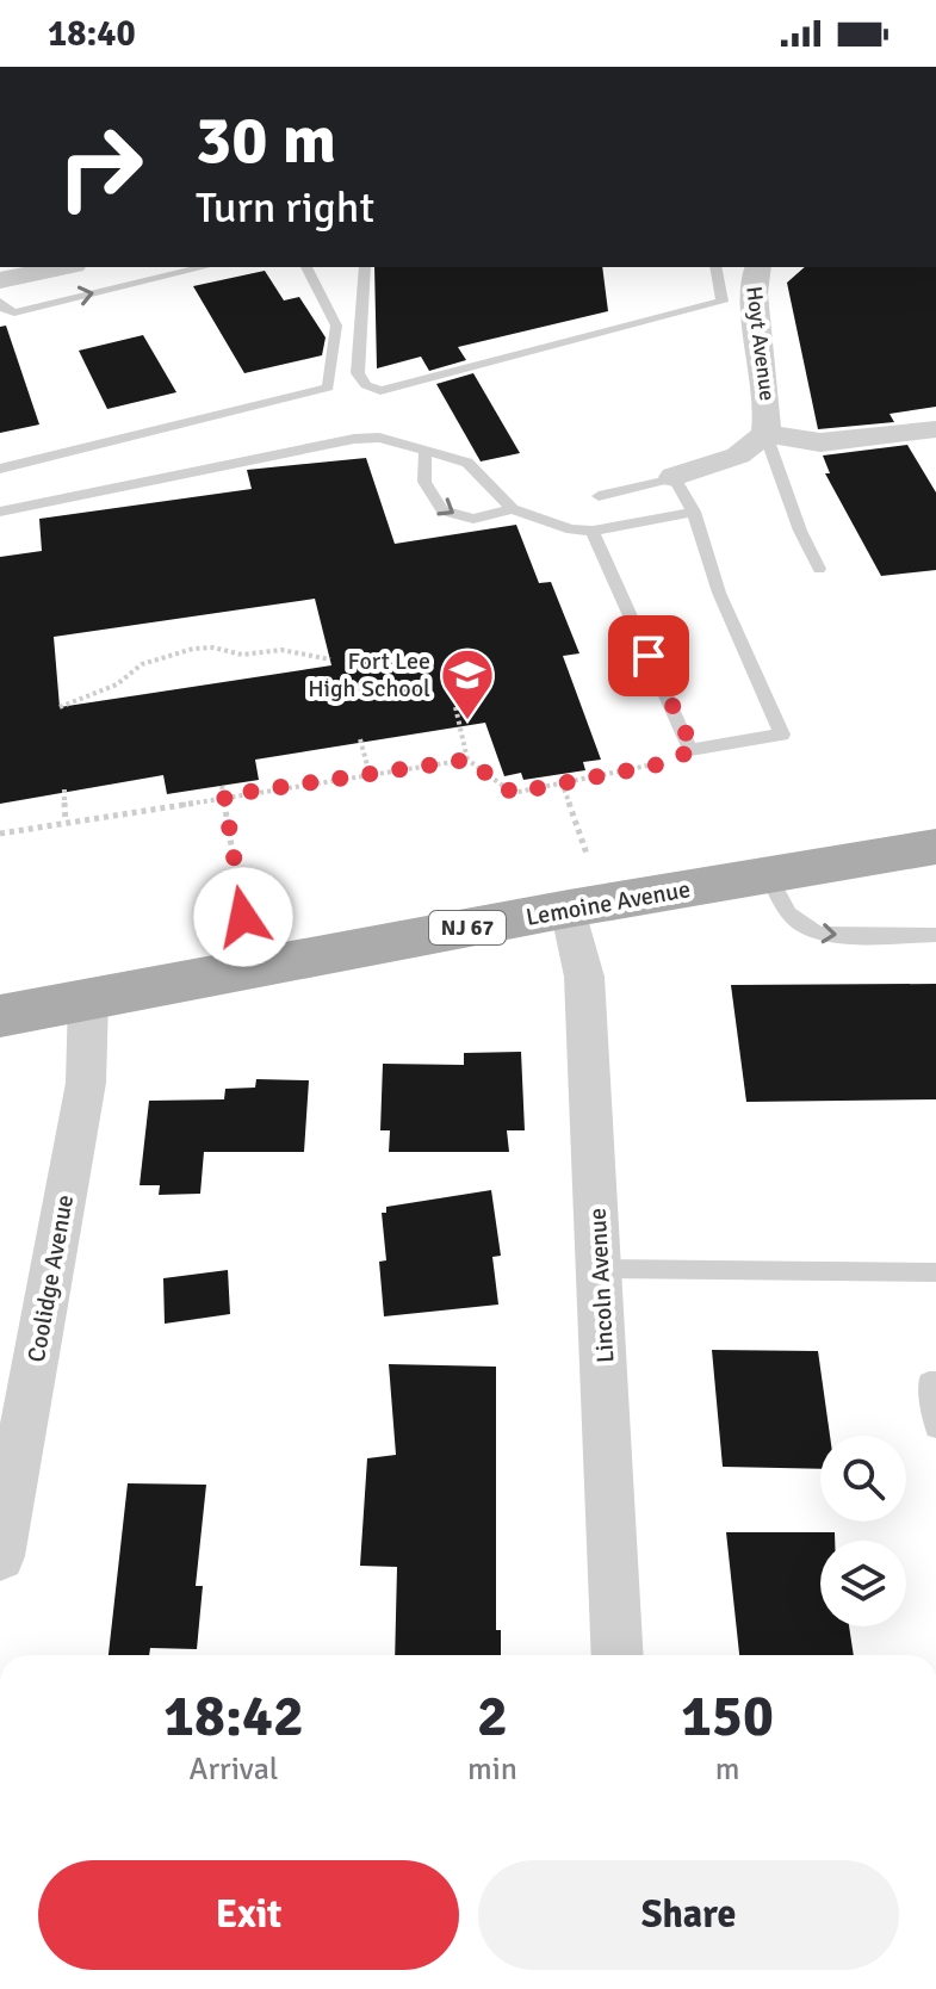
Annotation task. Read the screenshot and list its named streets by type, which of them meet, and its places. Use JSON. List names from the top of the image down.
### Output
{
  "streets": {
    "main road": ["Lemoine Avenue", "NJ 67"],
    "street": ["Hoyt Avenue", "Coolidge Avenue", "Lincoln Avenue"]
  },
  "crossings": [
    ["Lemoine Avenue", "Coolidge Avenue"],
    ["Lemoine Avenue", "Lincoln Avenue"]
  ],
  "places": {
    "school or university": ["Fort Lee High School"]
  },
  "page": {
    "status": "18:40",
    "turn": ["30 m", "Turn right"],
    "eta": [
      "18:42",
      "Arrival",
      "2",
      "min",
      "150",
      "m"
    ],
    "buttons": ["Exit", "Share"]
  }
}
